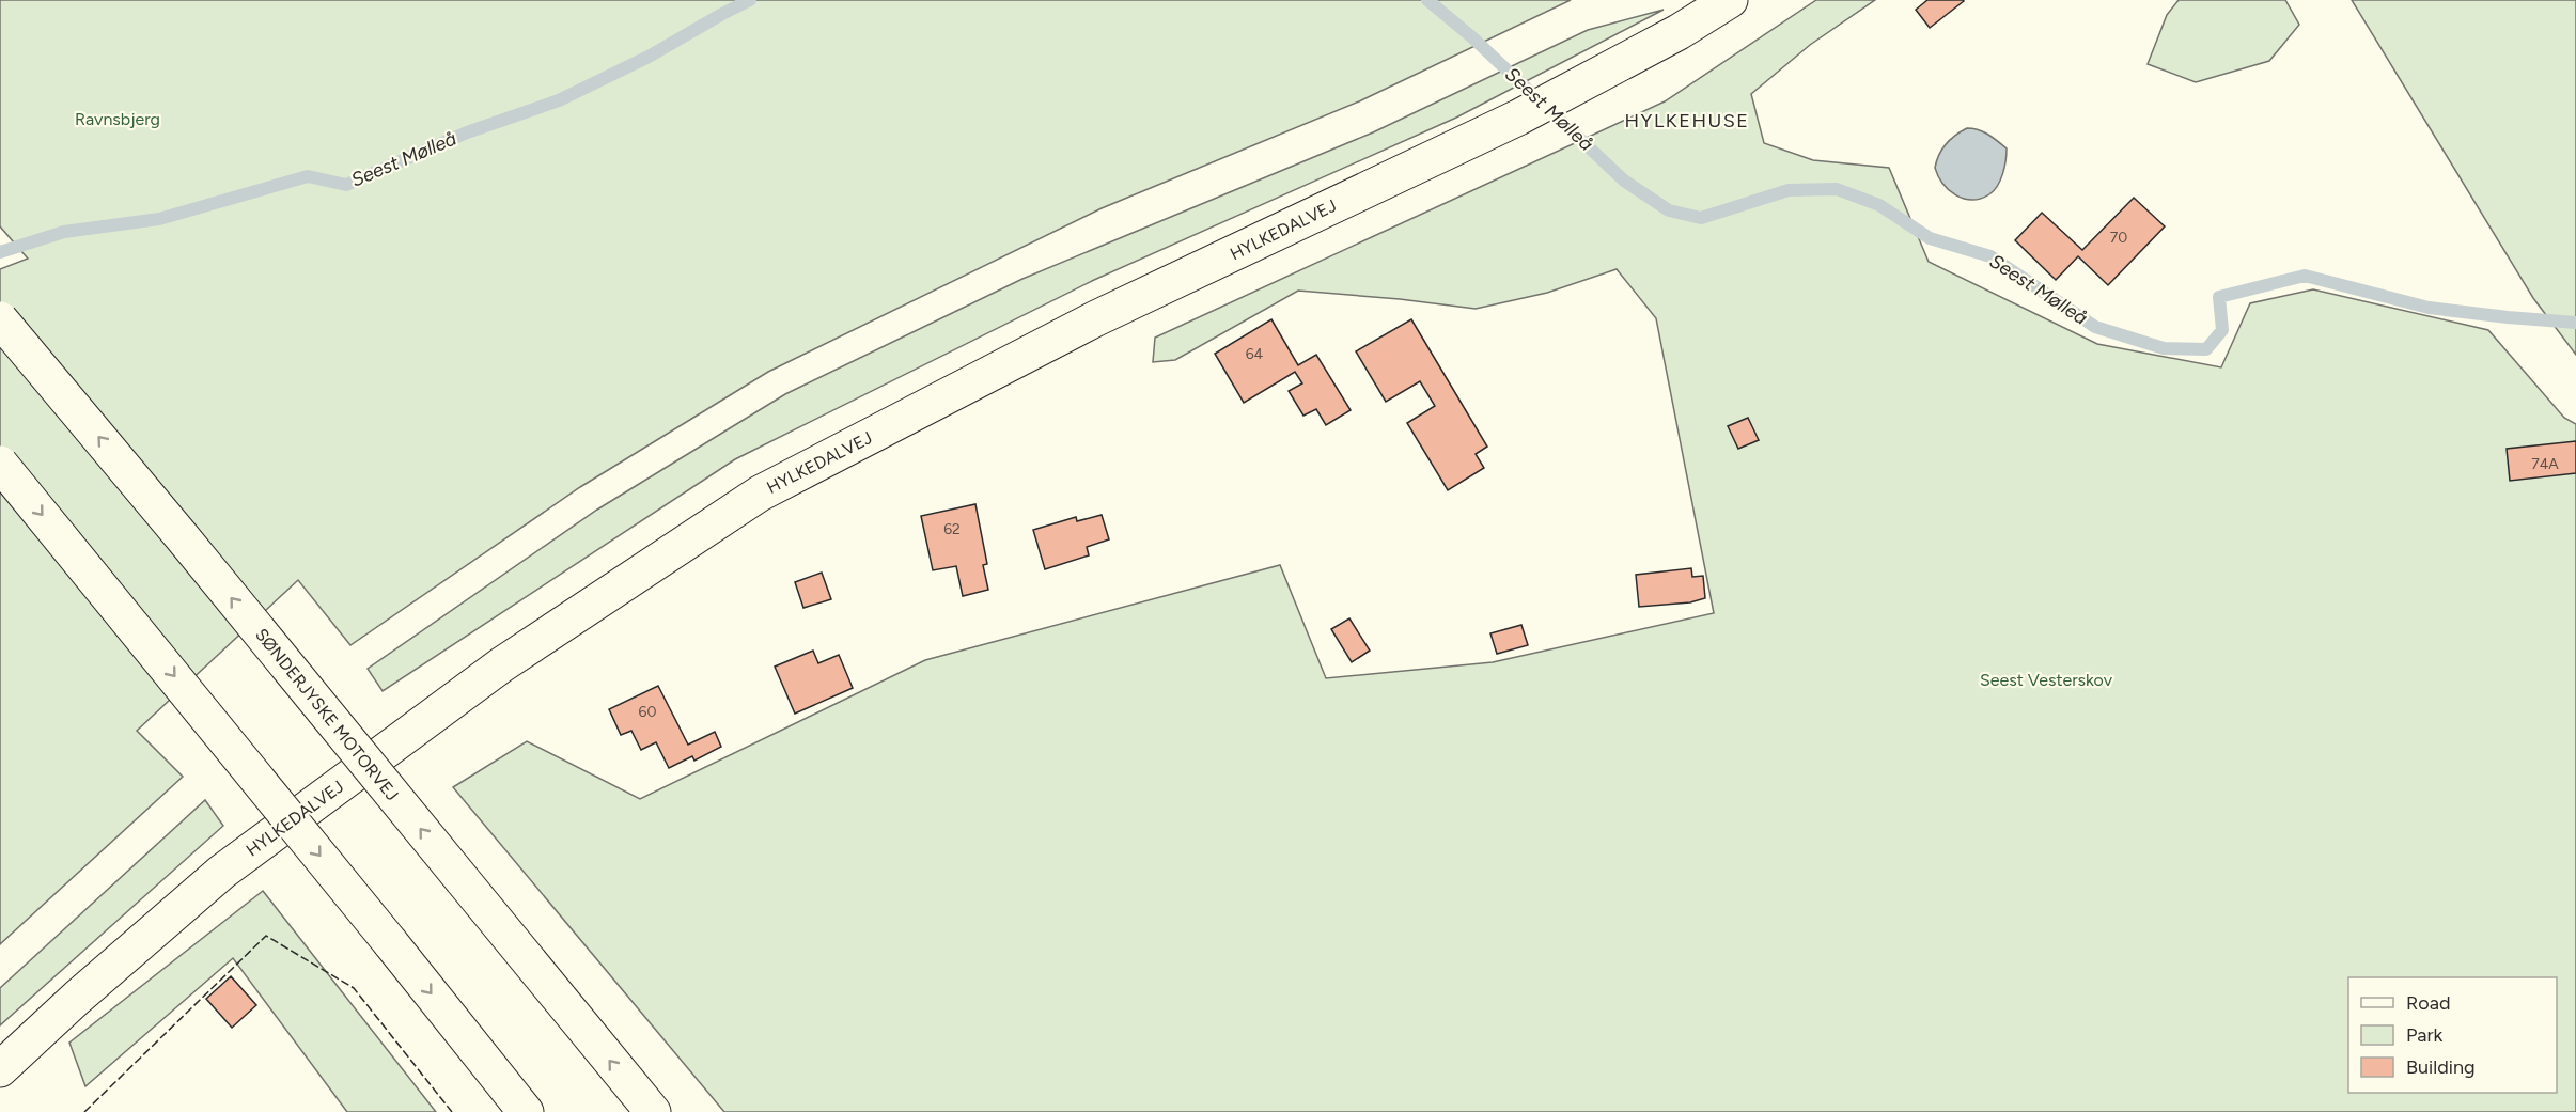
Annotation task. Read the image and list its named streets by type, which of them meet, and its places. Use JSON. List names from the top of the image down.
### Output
{
  "streets": {
    "main road": ["HYLKEDALVEJ", "SØNDERJYSKE MOTORVEJ"]
  },
  "districts": ["HYLKEHUSE"],
  "water": ["Seest Mølleå"],
  "parks": ["Ravnsbjerg", "Seest Vesterskov"],
  "house_numbers": [
    "70",
    "64",
    "74A",
    "62",
    "60"
  ],
  "legend": ["Road", "Park", "Building"]
}
